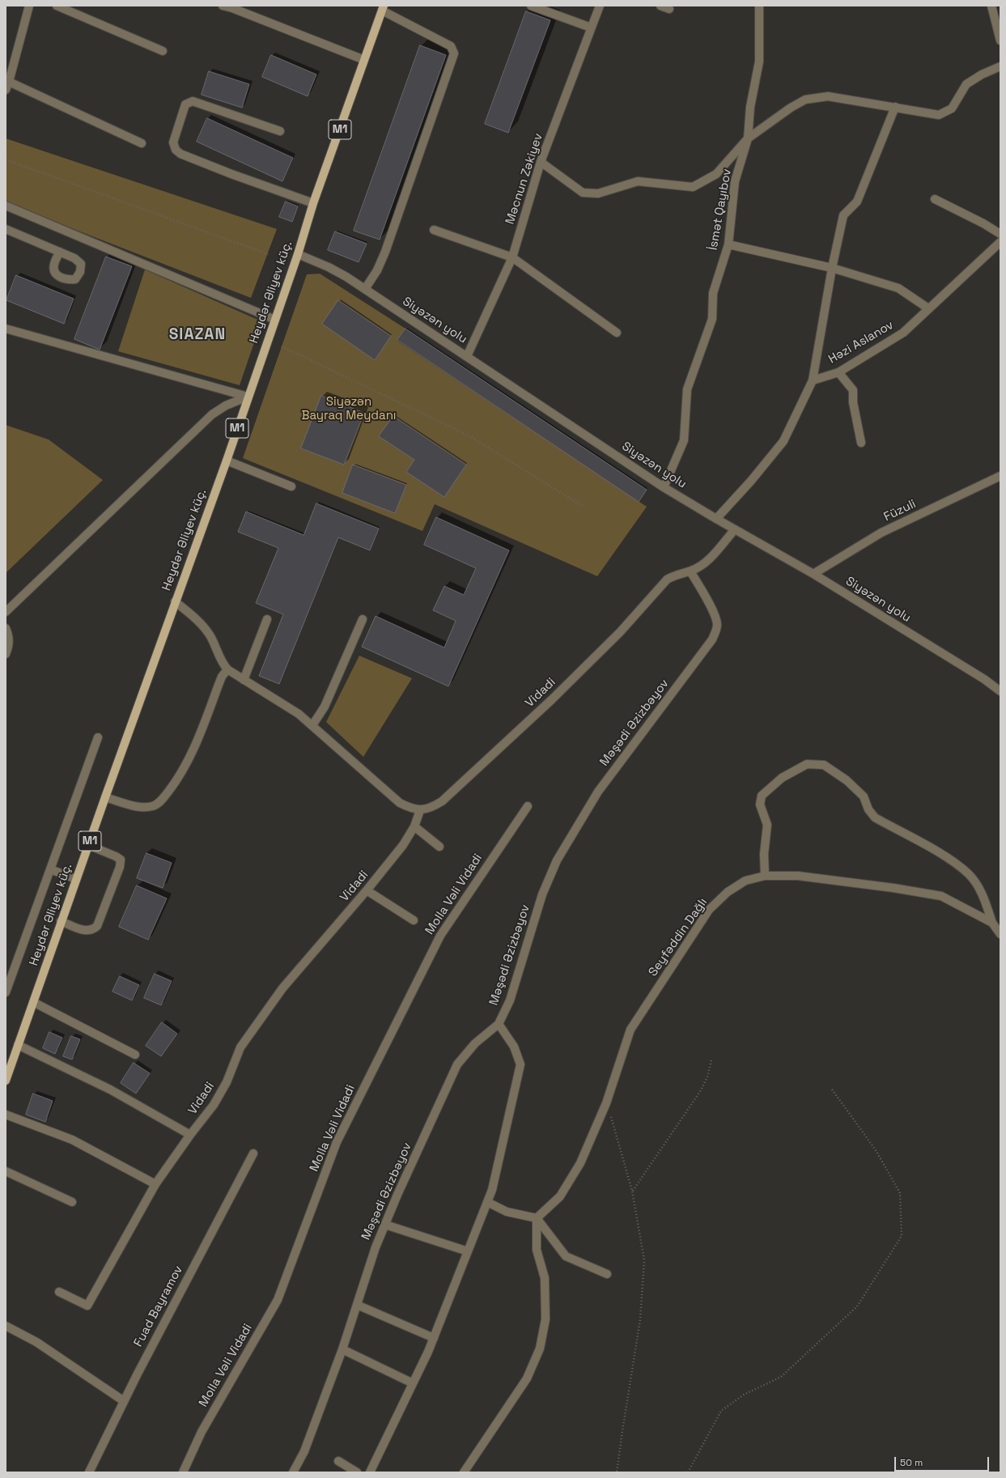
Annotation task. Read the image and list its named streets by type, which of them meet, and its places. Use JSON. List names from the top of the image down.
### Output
{
  "streets": {
    "main road": ["M1", "Heydər Əliyev küç."],
    "street": [
      "Məcnun Zəkiyev",
      "İsmət Qayıbov",
      "Siyəzən yolu",
      "Həzi Aslanov",
      "Füzuli",
      "Vidadi",
      "Məşədi Əzizbəyov",
      "Molla Vəli Vidadi",
      "Seyfəddin Dağlı",
      "Fuad Bayramov"
    ]
  },
  "crossings": [
    ["Məcnun Zəkiyev", "Siyəzən yolu"],
    ["İsmət Qayıbov", "Siyəzən yolu"],
    ["Heydər Əliyev küç.", "Siyəzən yolu"],
    ["Siyəzən yolu", "Füzuli"],
    ["Siyəzən yolu", "Vidadi"],
    ["Vidadi", "Məşədi Əzizbəyov"]
  ],
  "districts": ["SIAZAN"],
  "parks": ["Siyəzən Bayraq Meydanı"],
  "scale_bar": "50 m"
}
